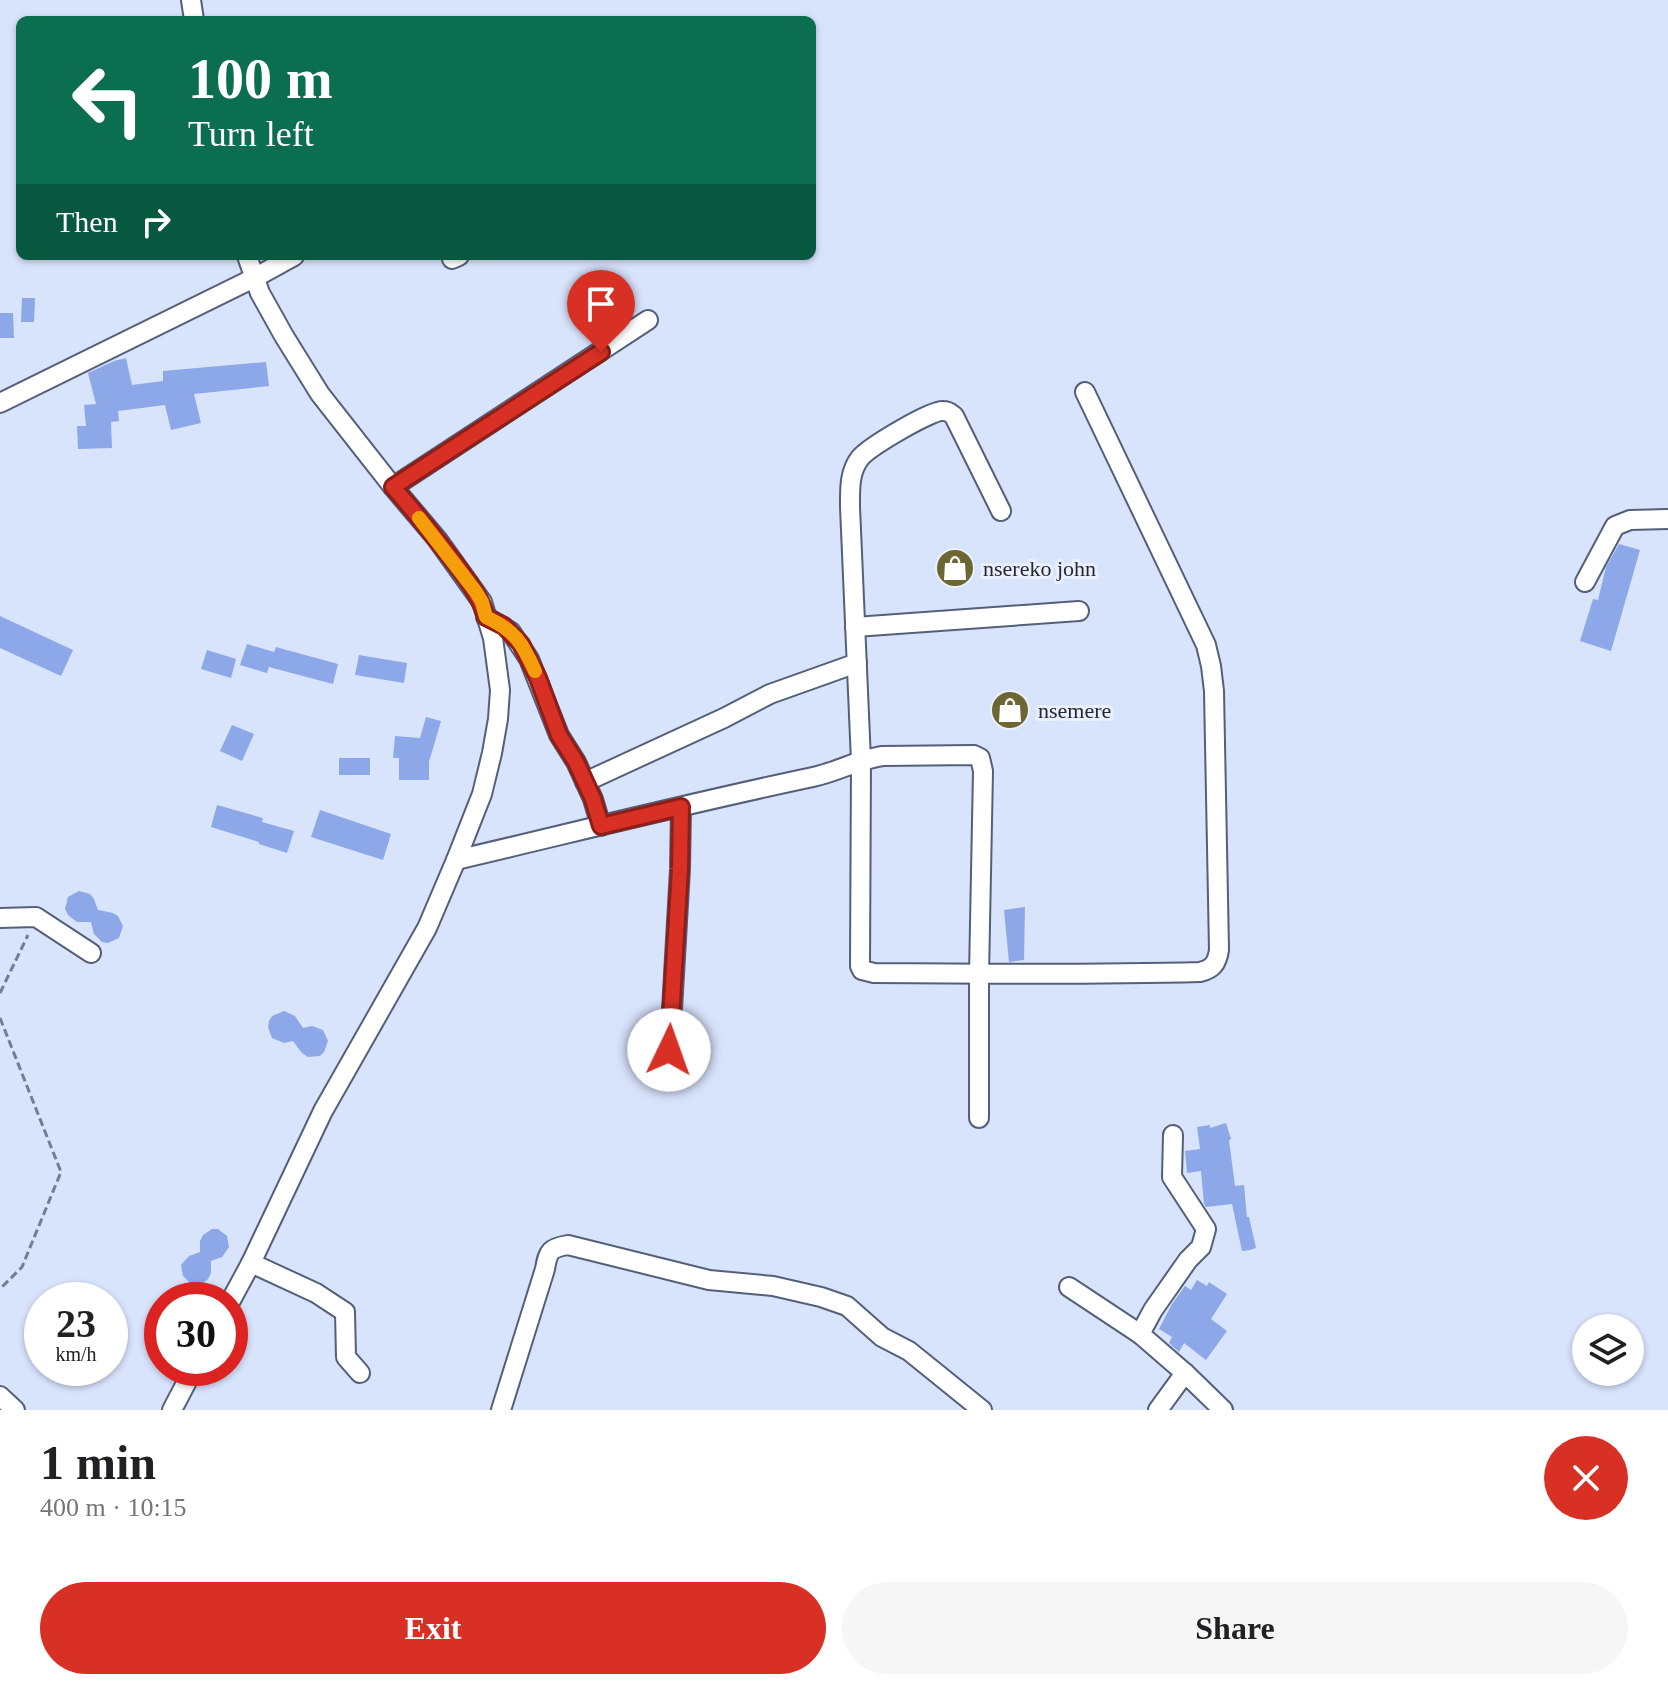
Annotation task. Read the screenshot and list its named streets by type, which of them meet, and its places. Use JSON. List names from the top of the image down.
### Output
{
  "places": {
    "shop": ["nsereko john", "nsemere"]
  },
  "page": {
    "turn": ["100 m", "Turn left"],
    "then": "Then",
    "speed": "23 km/h",
    "limit": "30",
    "heading": ["1 min", "400 m · 10:15"],
    "buttons": ["Exit", "Share"]
  }
}
